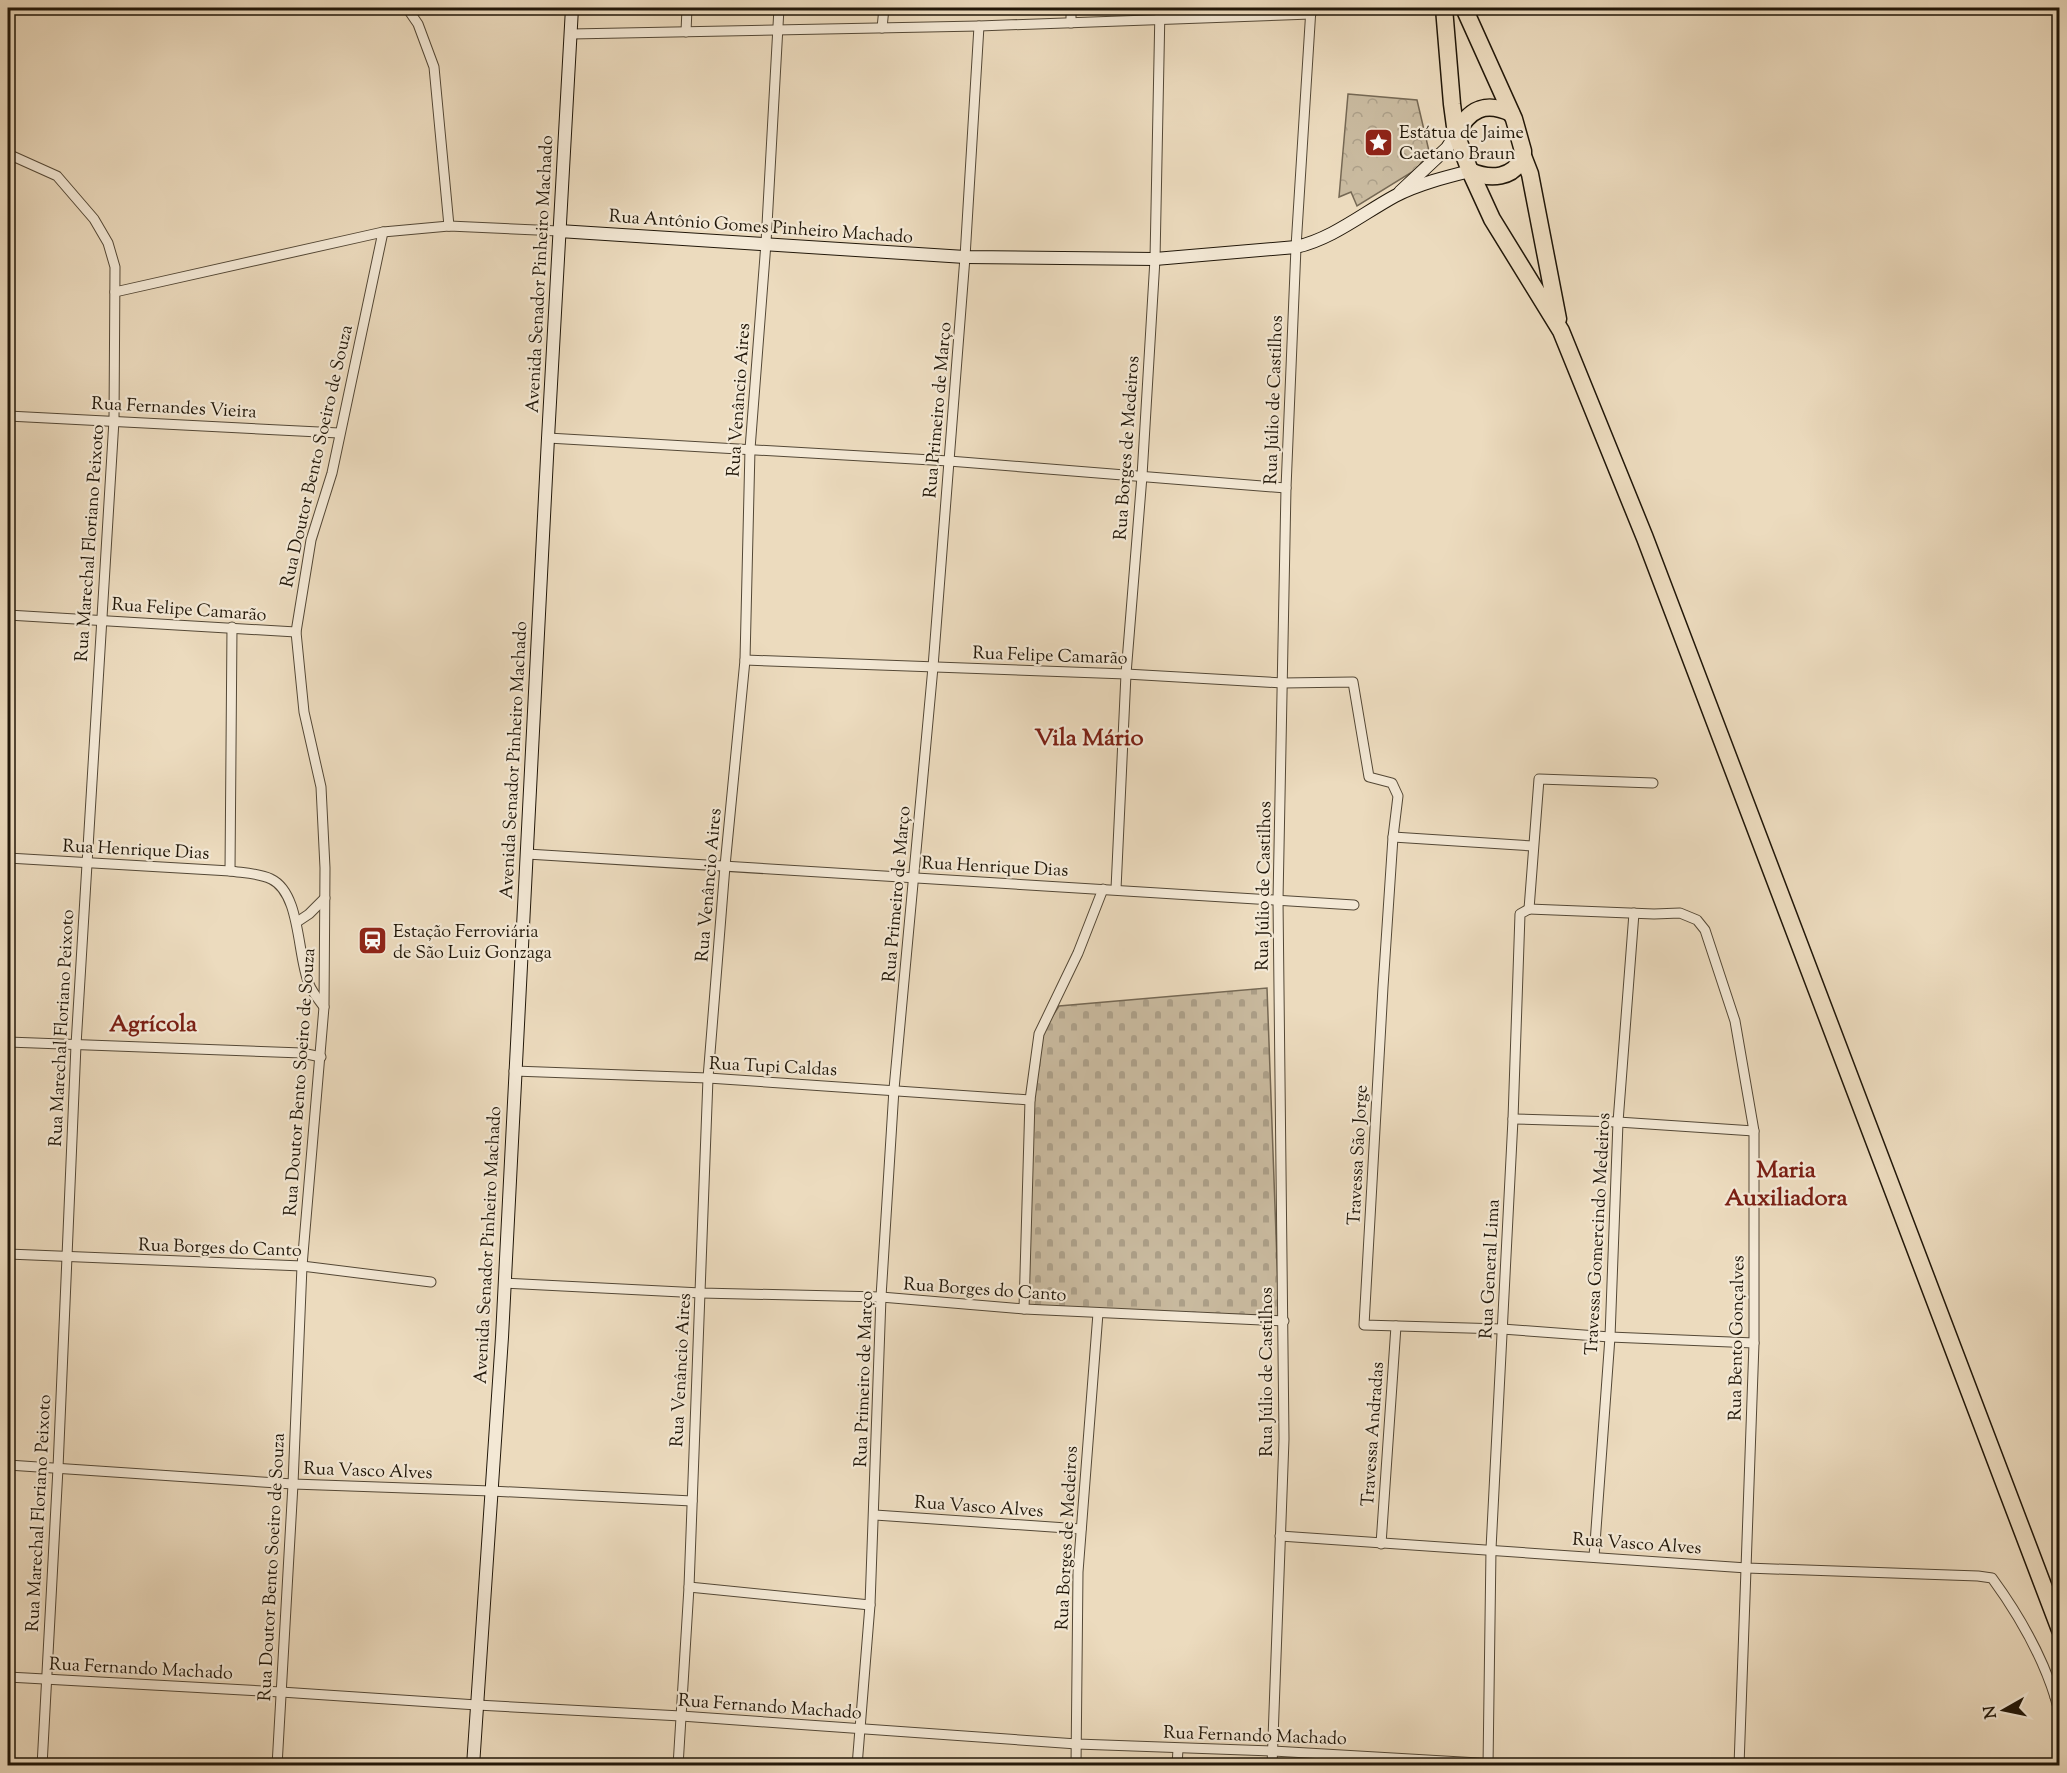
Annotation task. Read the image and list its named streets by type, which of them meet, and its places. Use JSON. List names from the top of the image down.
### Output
{
  "streets": {
    "main road": ["Rua Antônio Gomes Pinheiro Machado", "Avenida Senador Pinheiro Machado"],
    "street": [
      "Rua Venâncio Aires",
      "Rua Júlio de Castilhos",
      "Rua Fernandes Vieira",
      "Rua Primeiro de Março",
      "Rua Borges de Medeiros",
      "Rua Doutor Bento Soeiro de Souza",
      "Rua Marechal Floriano Peixoto",
      "Rua Felipe Camarão",
      "Rua Henrique Dias",
      "Rua Tupi Caldas",
      "Travessa São Jorge",
      "Travessa Gomercindo Medeiros",
      "Rua Borges do Canto",
      "Rua General Lima",
      "Rua Bento Gonçalves",
      "Travessa Andradas",
      "Rua Vasco Alves",
      "Rua Fernando Machado"
    ]
  },
  "crossings": [
    ["Rua Antônio Gomes Pinheiro Machado", "Avenida Senador Pinheiro Machado"],
    ["Rua Antônio Gomes Pinheiro Machado", "Rua Venâncio Aires"],
    ["Rua Antônio Gomes Pinheiro Machado", "Rua Júlio de Castilhos"],
    ["Rua Antônio Gomes Pinheiro Machado", "Rua Primeiro de Março"],
    ["Rua Antônio Gomes Pinheiro Machado", "Rua Borges de Medeiros"],
    ["Rua Antônio Gomes Pinheiro Machado", "Rua Doutor Bento Soeiro de Souza"],
    ["Rua Antônio Gomes Pinheiro Machado", "Rua Marechal Floriano Peixoto"],
    ["Avenida Senador Pinheiro Machado", "Rua Henrique Dias"],
    ["Avenida Senador Pinheiro Machado", "Rua Tupi Caldas"],
    ["Avenida Senador Pinheiro Machado", "Rua Borges do Canto"],
    ["Avenida Senador Pinheiro Machado", "Rua Vasco Alves"],
    ["Avenida Senador Pinheiro Machado", "Rua Fernando Machado"],
    ["Rua Venâncio Aires", "Rua Felipe Camarão"],
    ["Rua Venâncio Aires", "Rua Henrique Dias"],
    ["Rua Venâncio Aires", "Rua Tupi Caldas"],
    ["Rua Venâncio Aires", "Rua Borges do Canto"],
    ["Rua Venâncio Aires", "Rua Vasco Alves"],
    ["Rua Venâncio Aires", "Rua Fernando Machado"],
    ["Rua Júlio de Castilhos", "Rua Felipe Camarão"],
    ["Rua Júlio de Castilhos", "Rua Henrique Dias"],
    ["Rua Júlio de Castilhos", "Rua Borges do Canto"],
    ["Rua Júlio de Castilhos", "Rua Vasco Alves"],
    ["Rua Júlio de Castilhos", "Rua Fernando Machado"],
    ["Rua Fernandes Vieira", "Rua Doutor Bento Soeiro de Souza"],
    ["Rua Fernandes Vieira", "Rua Marechal Floriano Peixoto"],
    ["Rua Primeiro de Março", "Rua Felipe Camarão"],
    ["Rua Primeiro de Março", "Rua Henrique Dias"],
    ["Rua Primeiro de Março", "Rua Tupi Caldas"],
    ["Rua Primeiro de Março", "Rua Borges do Canto"],
    ["Rua Primeiro de Março", "Rua Vasco Alves"],
    ["Rua Primeiro de Março", "Rua Fernando Machado"],
    ["Rua Borges de Medeiros", "Rua Felipe Camarão"],
    ["Rua Borges de Medeiros", "Rua Henrique Dias"],
    ["Rua Borges de Medeiros", "Rua Borges do Canto"],
    ["Rua Borges de Medeiros", "Rua Vasco Alves"],
    ["Rua Borges de Medeiros", "Rua Fernando Machado"],
    ["Rua Doutor Bento Soeiro de Souza", "Rua Felipe Camarão"],
    ["Rua Doutor Bento Soeiro de Souza", "Rua Borges do Canto"],
    ["Rua Doutor Bento Soeiro de Souza", "Rua Vasco Alves"],
    ["Rua Doutor Bento Soeiro de Souza", "Rua Fernando Machado"],
    ["Rua Marechal Floriano Peixoto", "Rua Felipe Camarão"],
    ["Rua Marechal Floriano Peixoto", "Rua Henrique Dias"],
    ["Rua Marechal Floriano Peixoto", "Rua Borges do Canto"],
    ["Rua Marechal Floriano Peixoto", "Rua Vasco Alves"],
    ["Rua Marechal Floriano Peixoto", "Rua Fernando Machado"],
    ["Rua Felipe Camarão", "Travessa São Jorge"],
    ["Travessa São Jorge", "Travessa Andradas"],
    ["Travessa Gomercindo Medeiros", "Rua Bento Gonçalves"],
    ["Travessa Gomercindo Medeiros", "Rua Vasco Alves"],
    ["Rua General Lima", "Rua Vasco Alves"],
    ["Rua General Lima", "Rua Fernando Machado"],
    ["Rua Bento Gonçalves", "Rua Vasco Alves"],
    ["Travessa Andradas", "Rua Vasco Alves"]
  ],
  "districts": ["Vila Mário", "Agrícola", "Maria Auxiliadora"],
  "places": {
    "place": ["Estátua de Jaime Caetano Braun"],
    "station": ["Estação Ferroviária de São Luiz Gonzaga"]
  },
  "north": "left"
}
